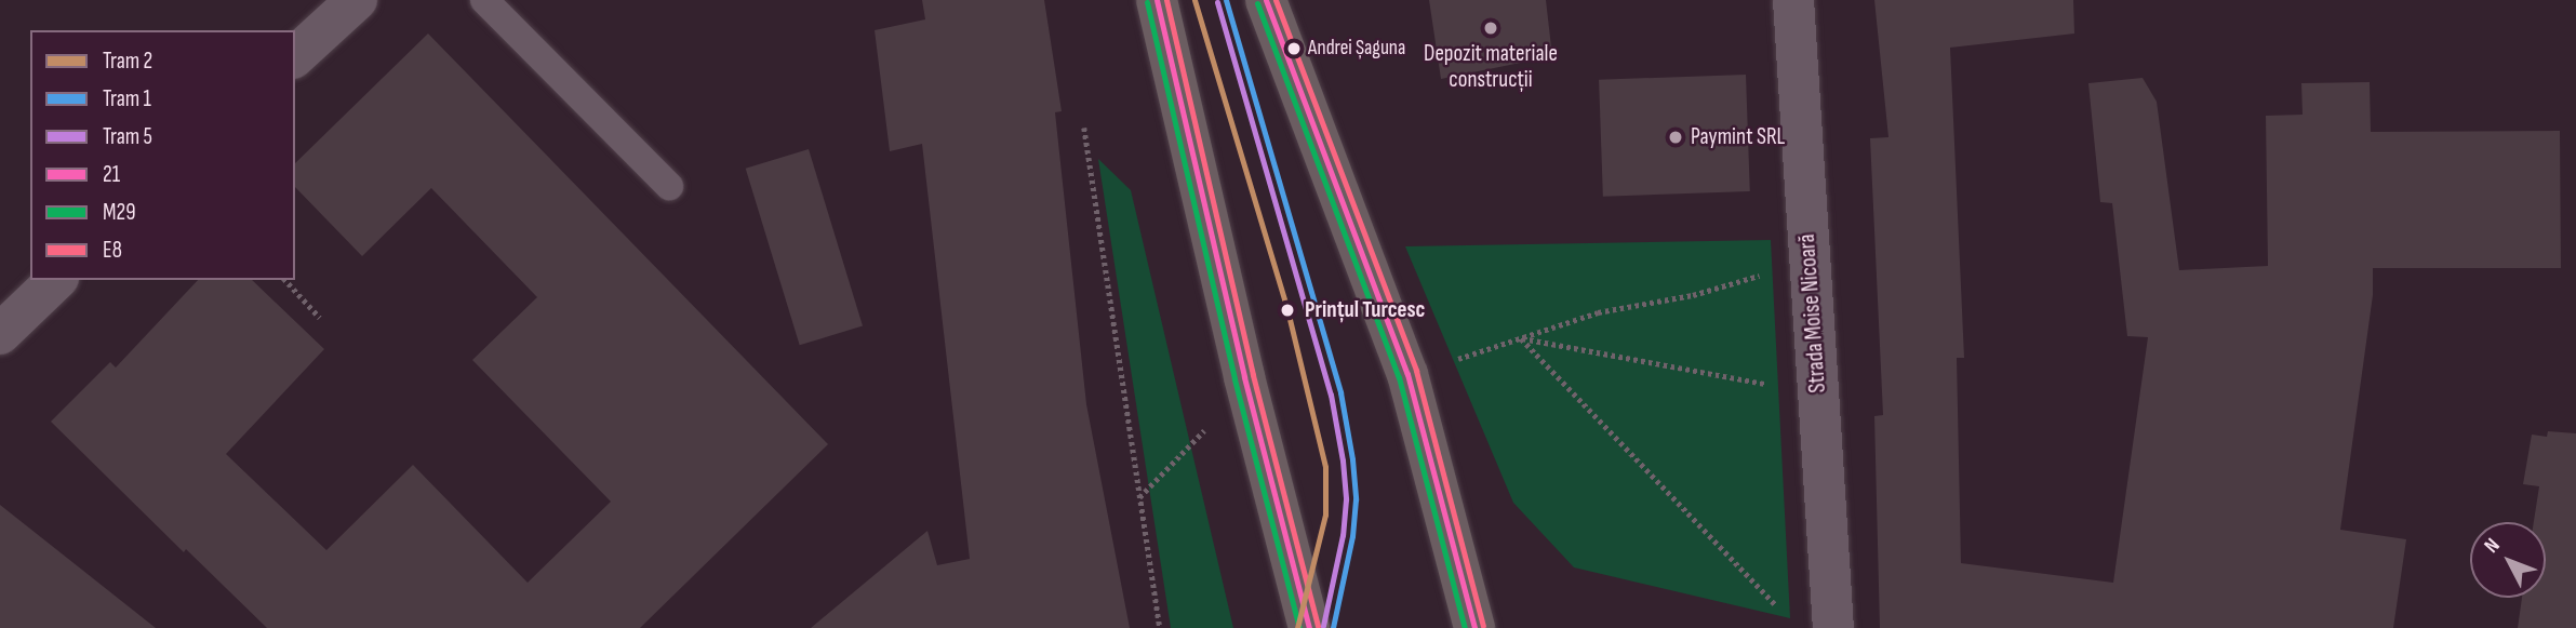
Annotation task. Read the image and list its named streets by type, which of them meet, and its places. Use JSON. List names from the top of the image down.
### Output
{
  "streets": {
    "street": ["Strada Moise Nicoară"]
  },
  "places": [
    "Depozit materiale construcții",
    "Andrei Șaguna",
    "Paymint SRL",
    "Prințul Turcesc"
  ],
  "lines": [
    "tram line 2",
    "tram line 1",
    "transit line 21",
    "transit line E8",
    "tram line 5",
    "transit line M29"
  ],
  "legend": [
    "Tram 2",
    "Tram 1",
    "Tram 5",
    "21",
    "M29",
    "E8"
  ],
  "north": "top left"
}
